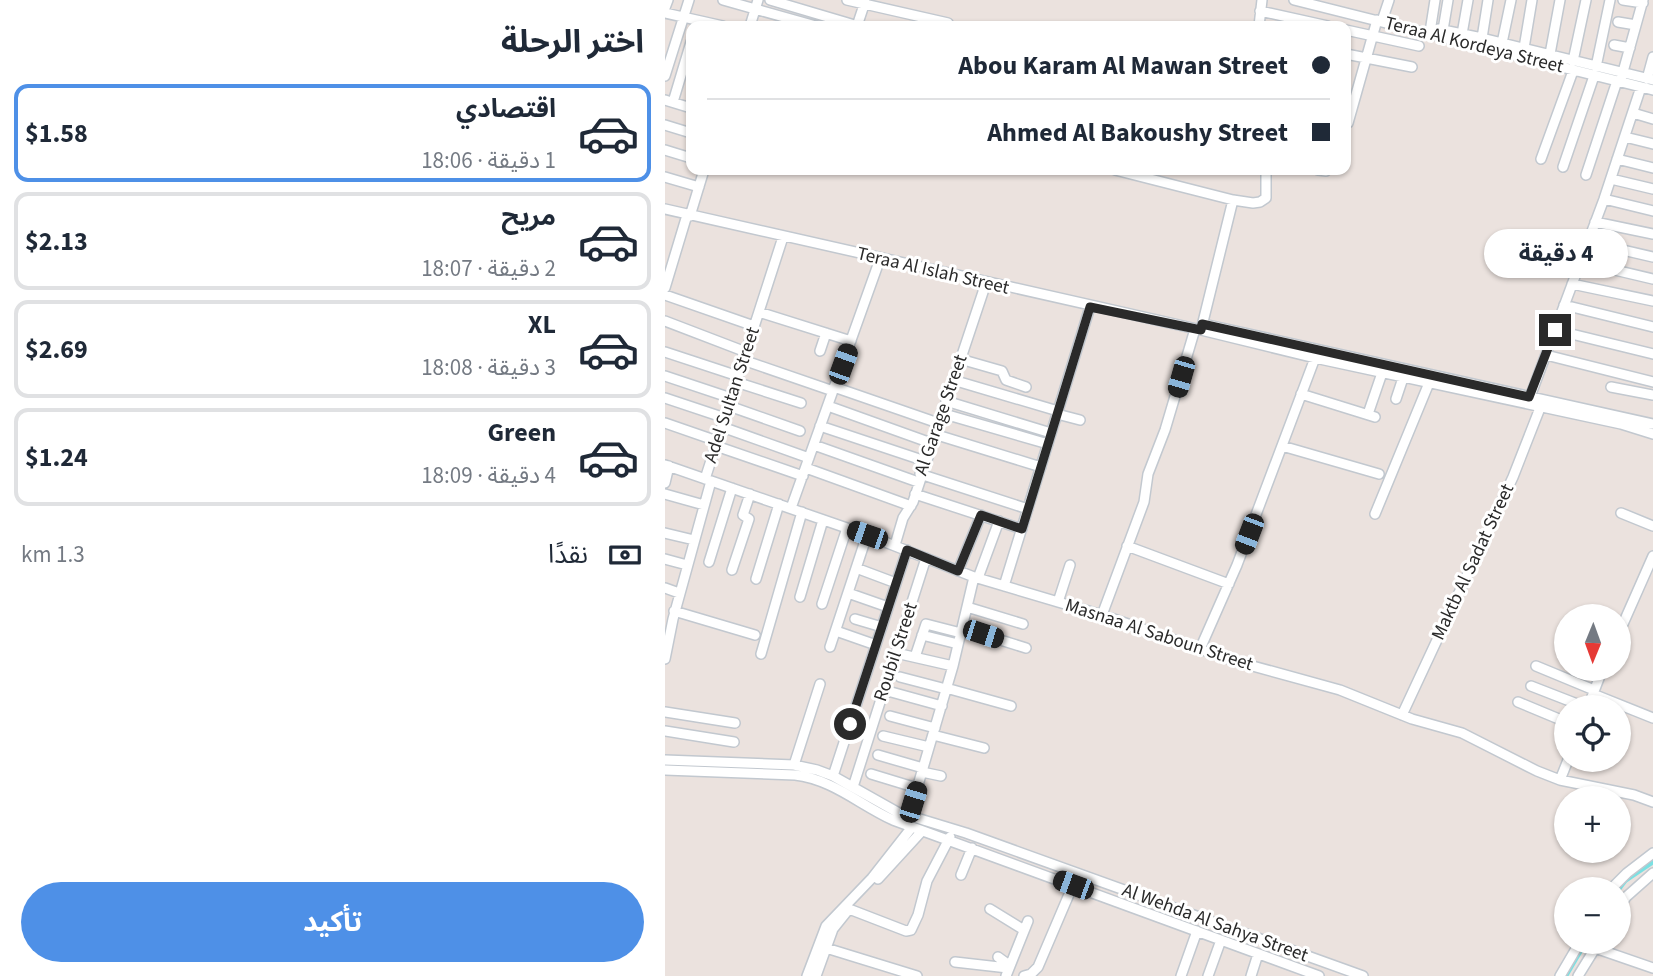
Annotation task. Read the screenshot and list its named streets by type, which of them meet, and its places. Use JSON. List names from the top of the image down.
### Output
{
  "streets": {
    "street": [
      "Teraa Al Kordeya Street",
      "Teraa Al Islah Street",
      "Adel Sultan Street",
      "Al Garage Street",
      "Maktb Al Sadat Street",
      "Masnaa Al Saboun Street",
      "Roubil Street",
      "Al Wehda Al Sahya Street"
    ]
  },
  "crossings": [
    ["Teraa Al Islah Street", "Adel Sultan Street"],
    ["Teraa Al Islah Street", "Al Garage Street"],
    ["Adel Sultan Street", "Masnaa Al Saboun Street"],
    ["Al Garage Street", "Masnaa Al Saboun Street"],
    ["Maktb Al Sadat Street", "Masnaa Al Saboun Street"],
    ["Masnaa Al Saboun Street", "Roubil Street"]
  ],
  "north": "bottom",
  "page": {
    "heading": "اختر الرحلة",
    "banner": ["Abou Karam Al Mawan Street", "Ahmed Al Bakoushy Street"],
    "list": [
      {
        "name": "اقتصادي",
        "note": "1 دقيقة · 18:06",
        "value": "$1.58"
      },
      {
        "name": "مريح",
        "note": "2 دقيقة · 18:07",
        "value": "$2.13"
      },
      {
        "name": "XL",
        "note": "3 دقيقة · 18:08",
        "value": "$2.69"
      },
      {
        "name": "Green",
        "note": "4 دقيقة · 18:09",
        "value": "$1.24"
      }
    ],
    "bubble": "4 دقيقة",
    "pay": ["نقدًا", "1.3 km"],
    "map_buttons": ["+", "−"],
    "buttons": "تأكيد"
  }
}
